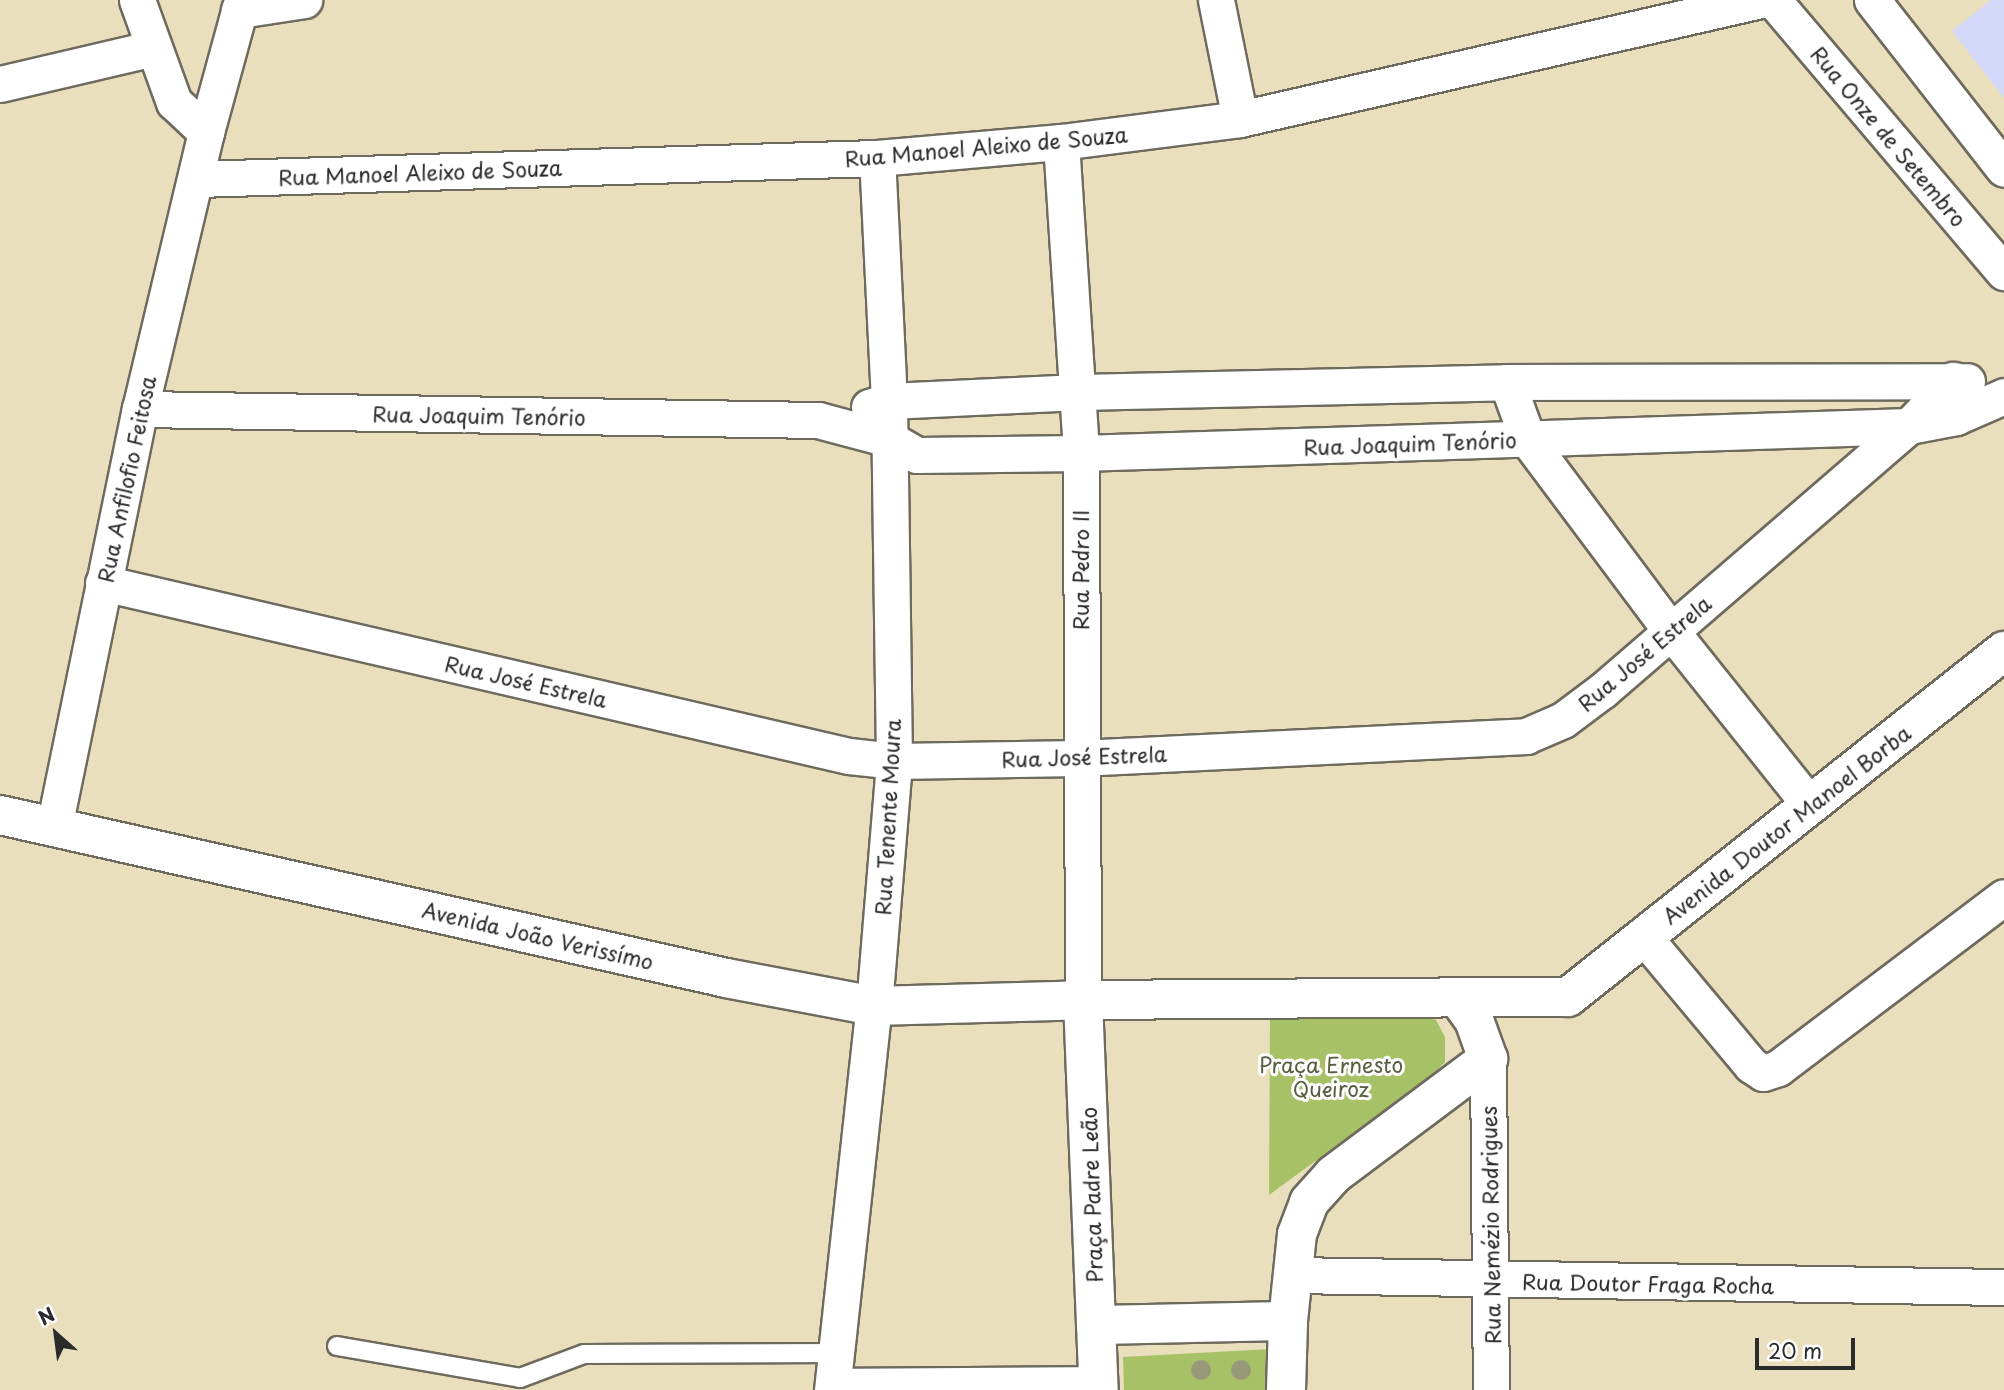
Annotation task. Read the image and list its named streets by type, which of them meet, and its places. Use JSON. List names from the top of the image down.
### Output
{
  "streets": {
    "street": [
      "Rua Onze de Setembro",
      "Rua Manoel Aleixo de Souza",
      "Rua Joaquim Tenório",
      "Rua Anfilofio Feitosa",
      "Rua Pedro II",
      "Rua José Estrela",
      "Rua Tenente Moura",
      "Avenida Doutor Manoel Borba",
      "Avenida João Verissímo",
      "Praça Padre Leão",
      "Rua Nemézio Rodrigues",
      "Rua Doutor Fraga Rocha"
    ]
  },
  "crossings": [
    ["Rua Manoel Aleixo de Souza", "Rua Anfilofio Feitosa"],
    ["Rua Manoel Aleixo de Souza", "Rua Pedro II"],
    ["Rua Manoel Aleixo de Souza", "Rua Tenente Moura"],
    ["Rua Joaquim Tenório", "Rua Anfilofio Feitosa"],
    ["Rua Joaquim Tenório", "Rua Pedro II"],
    ["Rua Joaquim Tenório", "Rua José Estrela"],
    ["Rua Joaquim Tenório", "Rua Tenente Moura"],
    ["Rua Anfilofio Feitosa", "Rua José Estrela"],
    ["Rua Anfilofio Feitosa", "Avenida João Verissímo"],
    ["Rua Pedro II", "Rua José Estrela"],
    ["Rua Pedro II", "Avenida João Verissímo"],
    ["Rua Pedro II", "Praça Padre Leão"],
    ["Rua José Estrela", "Rua Tenente Moura"],
    ["Rua Tenente Moura", "Avenida João Verissímo"],
    ["Avenida João Verissímo", "Praça Padre Leão"],
    ["Rua Nemézio Rodrigues", "Rua Doutor Fraga Rocha"]
  ],
  "parks": ["Praça Ernesto Queiroz"],
  "scale_bar": "20 m",
  "north": "top left"
}
